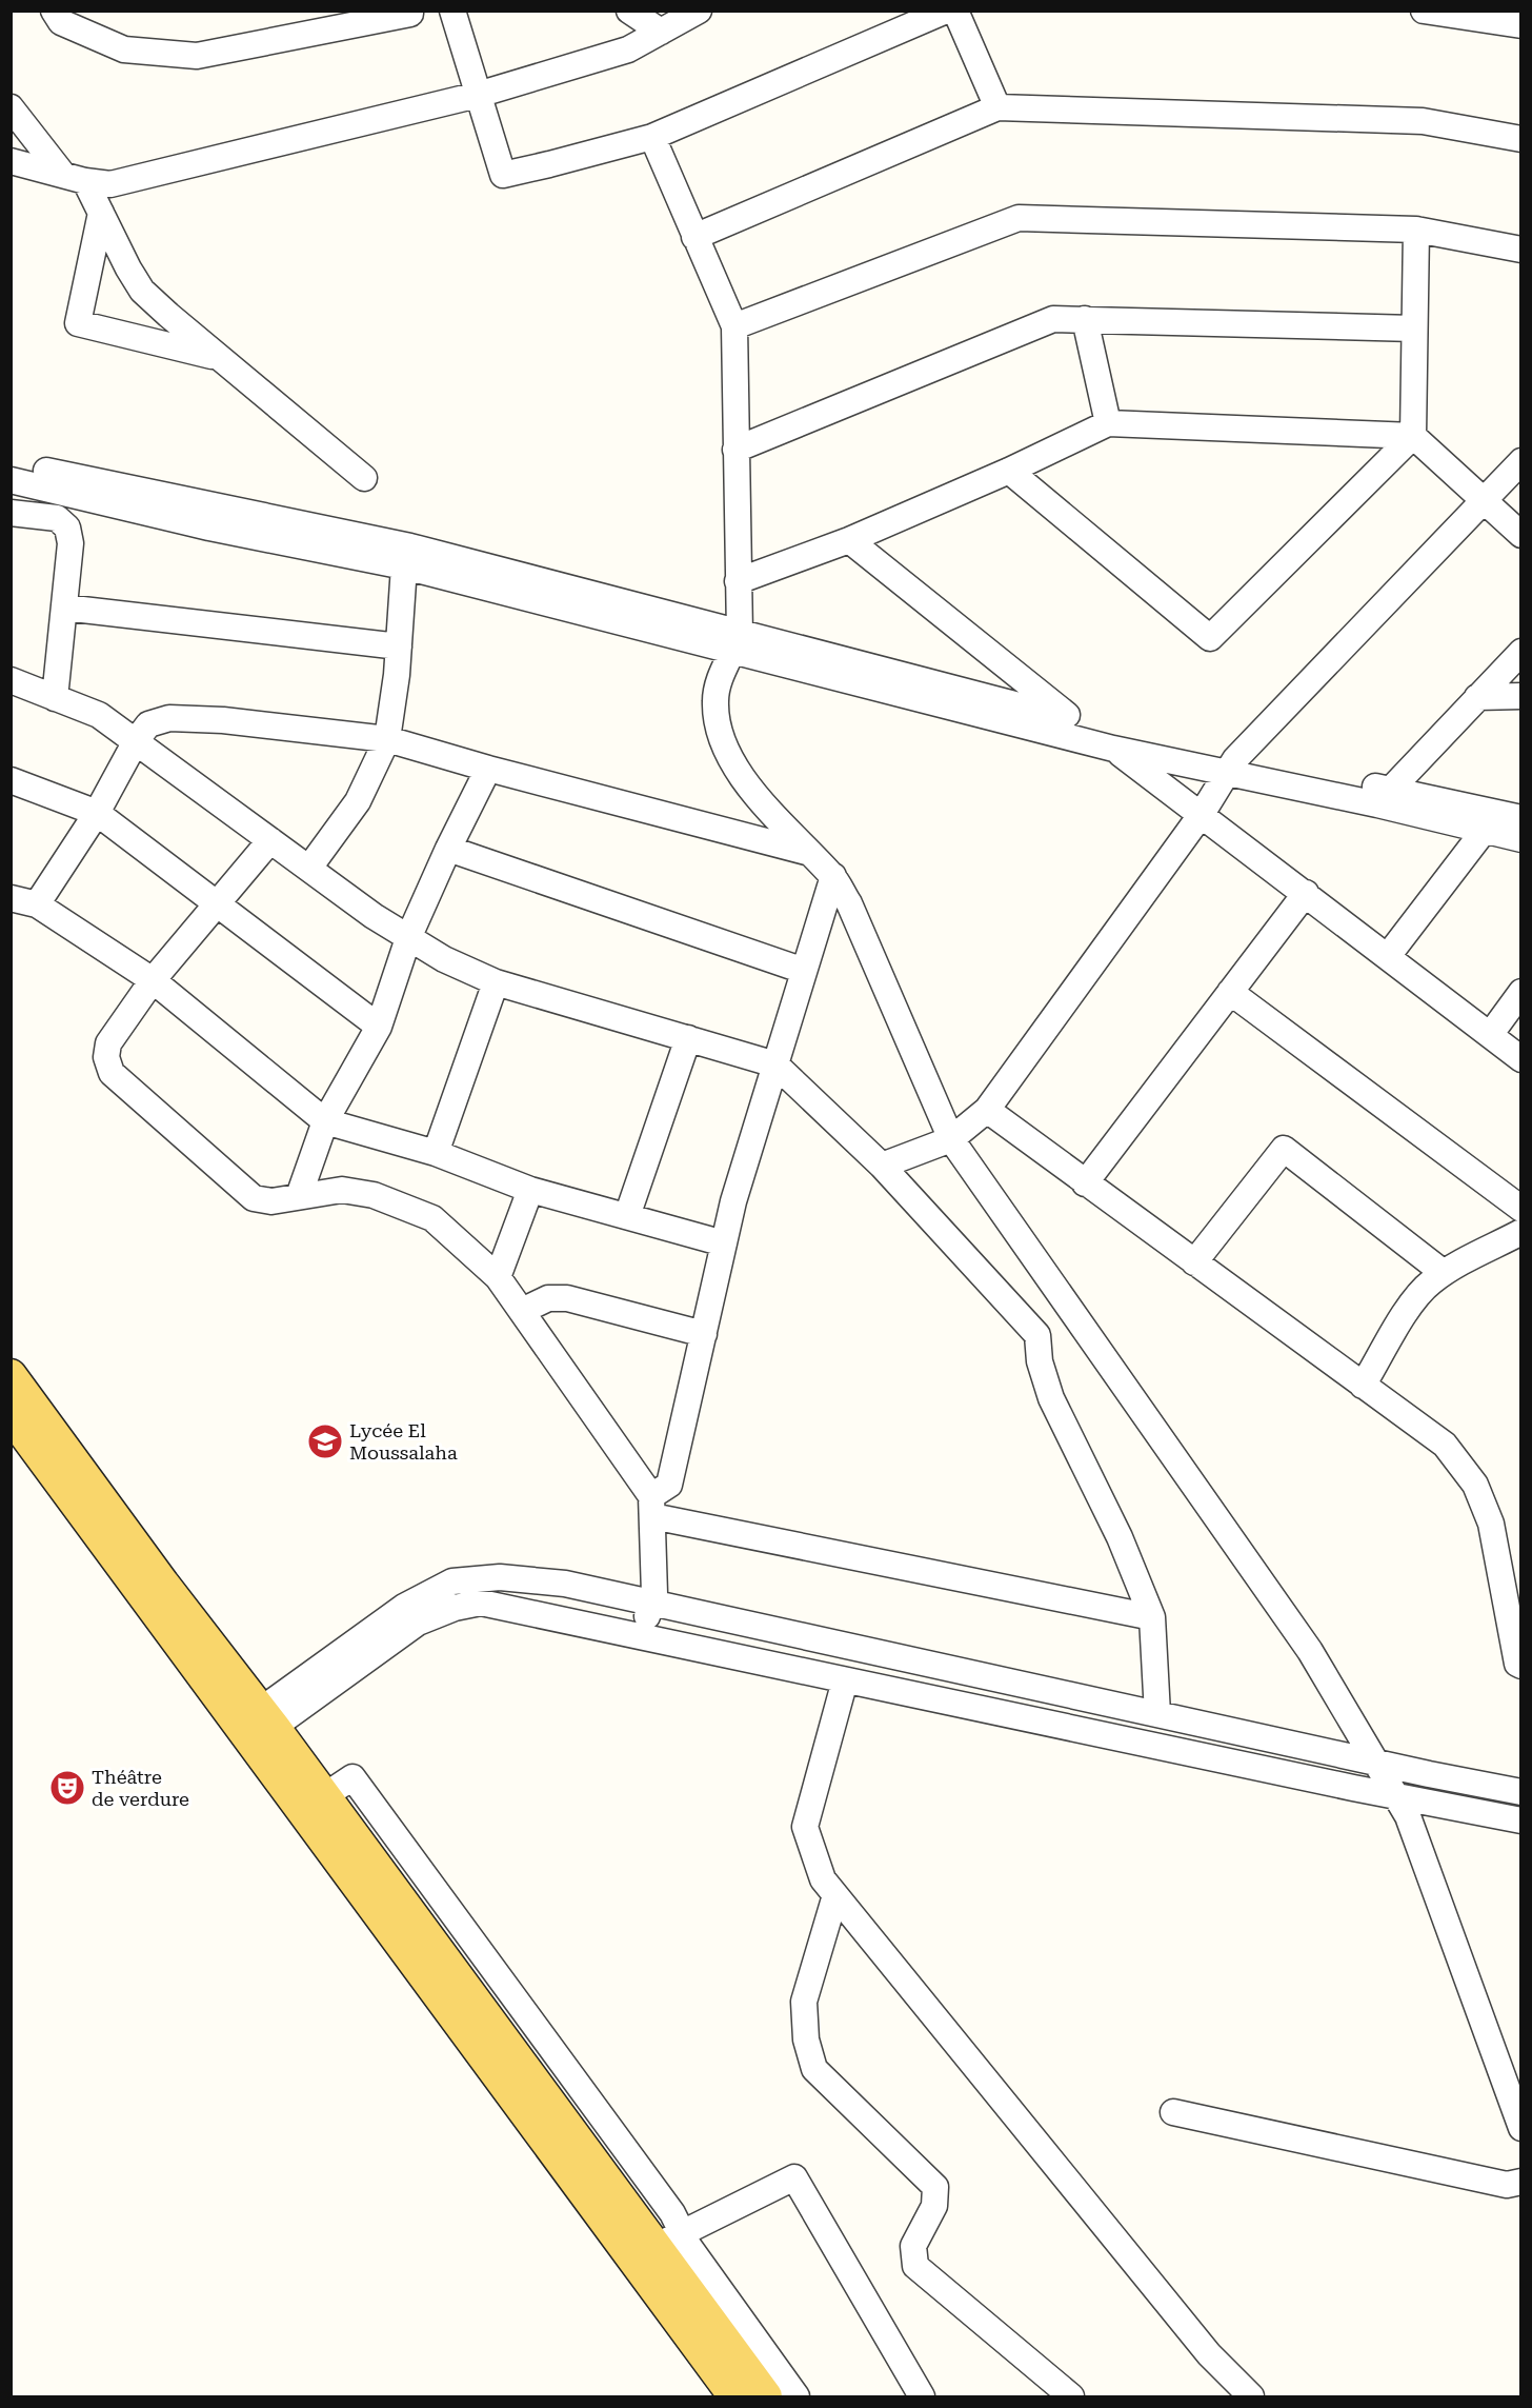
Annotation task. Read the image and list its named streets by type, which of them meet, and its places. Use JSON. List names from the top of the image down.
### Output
{
  "places": {
    "school or university": ["Lycée El Moussalaha"],
    "theatre": ["Théâtre de verdure"]
  }
}
